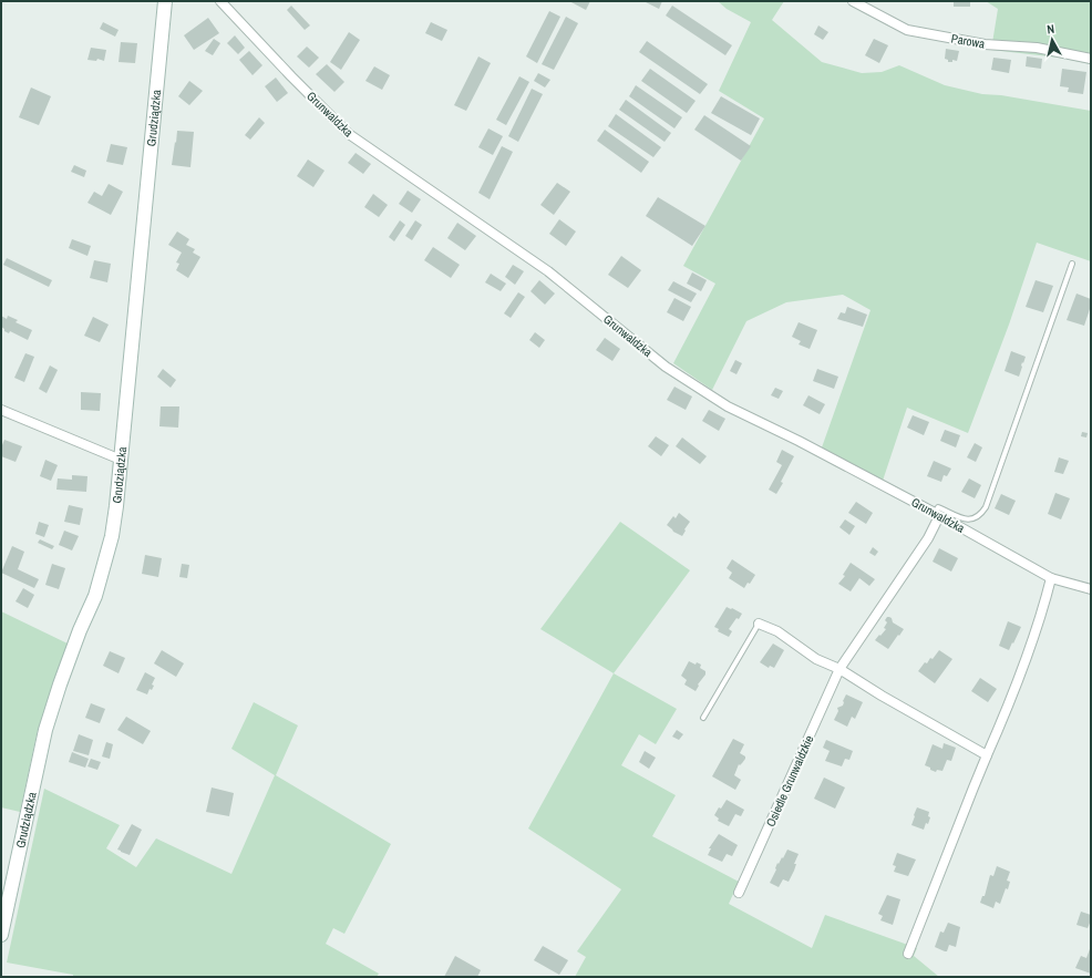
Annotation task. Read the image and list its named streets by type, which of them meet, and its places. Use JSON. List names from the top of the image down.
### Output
{
  "streets": {
    "street": [
      "Parowa",
      "Grunwaldzka",
      "Grudziądzka",
      "Osiedle Grunwaldzkie"
    ]
  },
  "crossings": [
    ["Grunwaldzka", "Osiedle Grunwaldzkie"]
  ],
  "north": "top"
}
